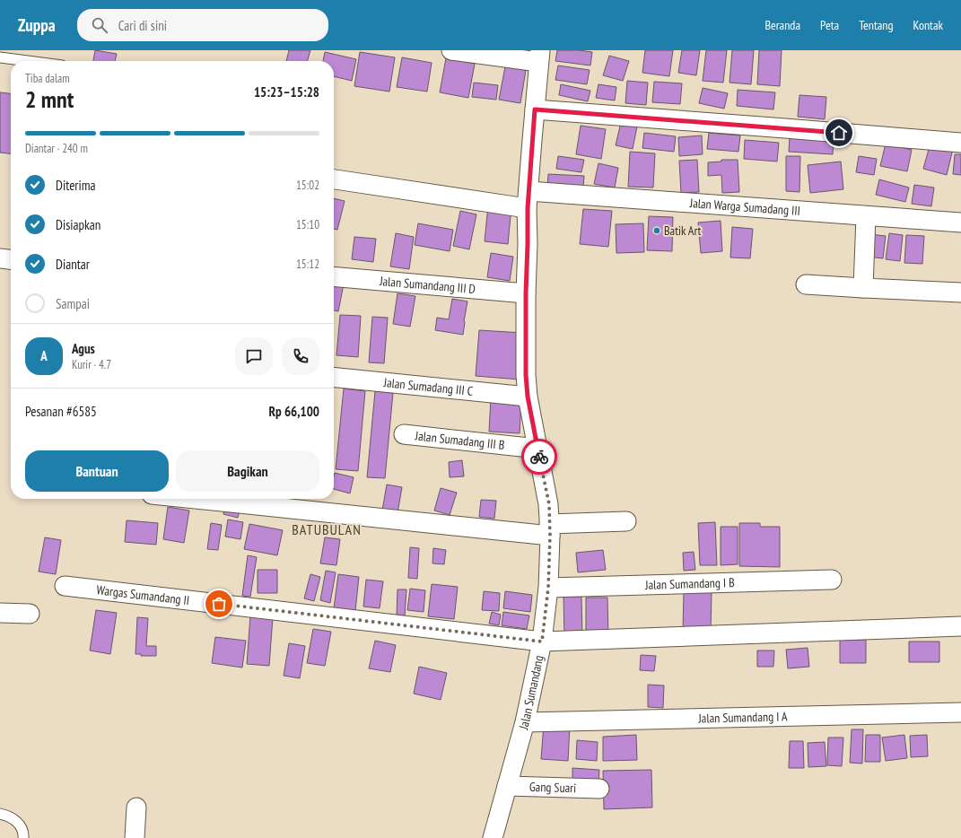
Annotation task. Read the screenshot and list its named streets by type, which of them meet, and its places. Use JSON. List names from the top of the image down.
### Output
{
  "streets": {
    "street": [
      "Jalan Warga Sumadang III",
      "Jalan Sumandang III D",
      "Jalan Sumadang III C",
      "Jalan Sumadang III B",
      "Jalan Sumandang I B",
      "Wargas Sumandang II",
      "Jalan Sumandang",
      "Jalan Sumandang I A",
      "Gang Suari"
    ]
  },
  "crossings": [
    ["Jalan Warga Sumadang III", "Jalan Sumandang"],
    ["Jalan Sumandang III D", "Jalan Sumandang"],
    ["Jalan Sumadang III C", "Jalan Sumandang"],
    ["Jalan Sumadang III B", "Jalan Sumandang"],
    ["Jalan Sumandang I B", "Jalan Sumandang"],
    ["Wargas Sumandang II", "Jalan Sumandang"],
    ["Jalan Sumandang", "Jalan Sumandang I A"],
    ["Jalan Sumandang", "Gang Suari"]
  ],
  "districts": ["BATUBULAN"],
  "places": ["Batik Art"],
  "page": {
    "header": "Zuppa",
    "search": "Cari di sini",
    "nav": [
      "Beranda",
      "Peta",
      "Tentang",
      "Kontak"
    ],
    "heading": ["2 mnt", "Tiba dalam", "15:23–15:28"],
    "panel": [
      "Agus",
      "Kurir · 4.7",
      "Pesanan #6585",
      "Rp 66,100"
    ],
    "bar": "Diantar · 240 m",
    "list": [
      ["Diterima", "15:02"],
      ["Disiapkan", "15:10"],
      ["Diantar", "15:12"],
      "Sampai"
    ],
    "round": "A",
    "buttons": ["Bantuan", "Bagikan"]
  }
}
